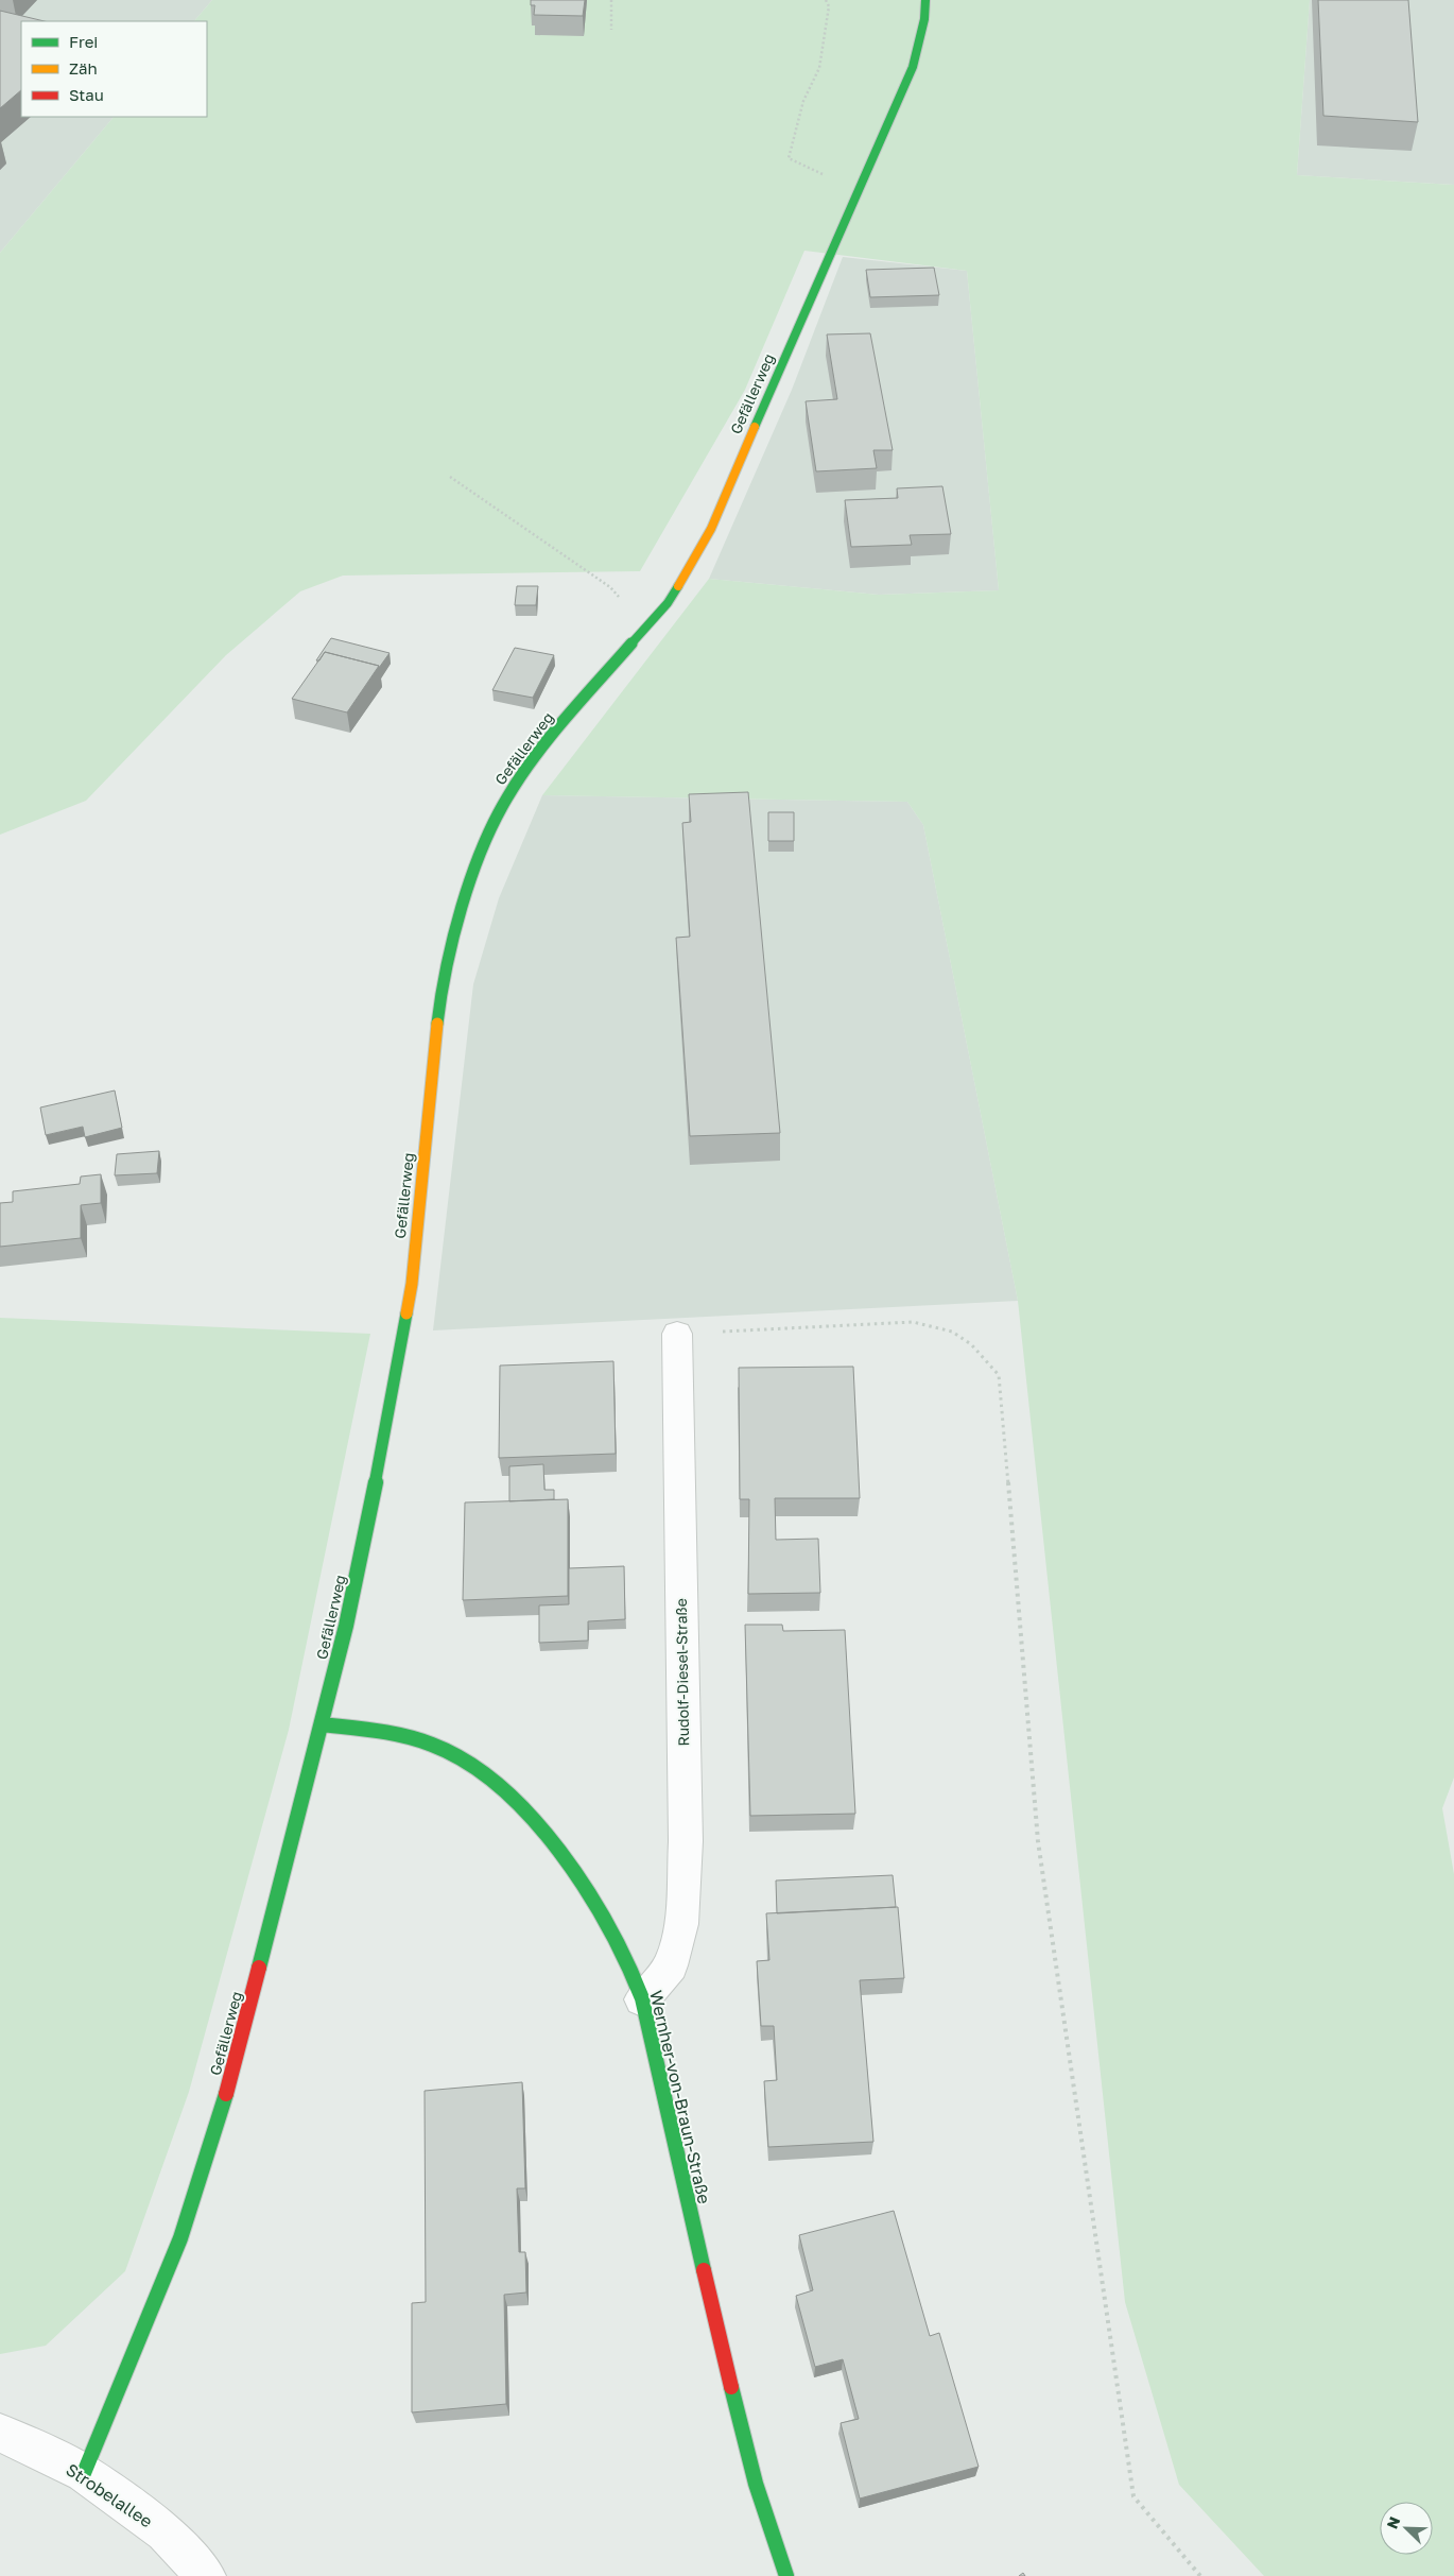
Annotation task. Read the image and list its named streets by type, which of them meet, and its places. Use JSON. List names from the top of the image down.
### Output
{
  "streets": {
    "street": [
      "Gefällerweg",
      "Rudolf-Diesel-Straße",
      "Wernher-von-Braun-Straße",
      "Strobelallee"
    ]
  },
  "crossings": [
    ["Gefällerweg", "Wernher-von-Braun-Straße"],
    ["Gefällerweg", "Strobelallee"],
    ["Rudolf-Diesel-Straße", "Wernher-von-Braun-Straße"]
  ],
  "legend": ["Frei", "Zäh", "Stau"],
  "north": "top left"
}
